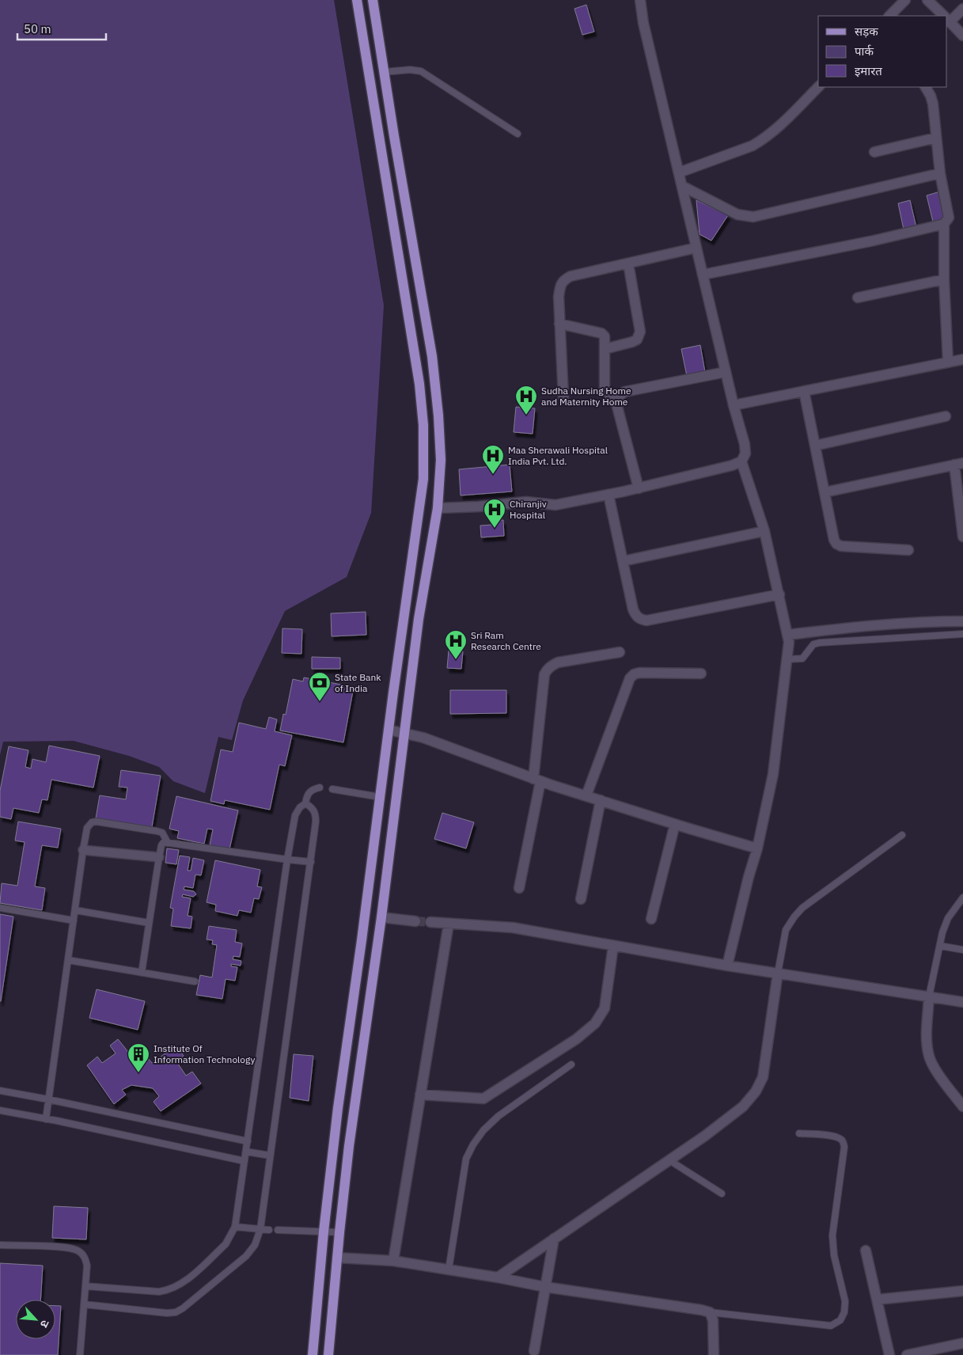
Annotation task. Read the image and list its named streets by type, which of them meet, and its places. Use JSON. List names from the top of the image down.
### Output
{
  "places": {
    "hospital": [
      "Sudha Nursing Home and Maternity Home",
      "Maa Sherawali Hospital India Pvt. Ltd.",
      "Chiranjiv Hospital",
      "Sri Ram Research Centre"
    ],
    "bank": ["State Bank of India"],
    "building": ["Institute Of Information Technology"]
  },
  "legend": ["सड़क", "पार्क", "इमारत"],
  "scale_bar": "50 m",
  "north": "bottom right"
}
